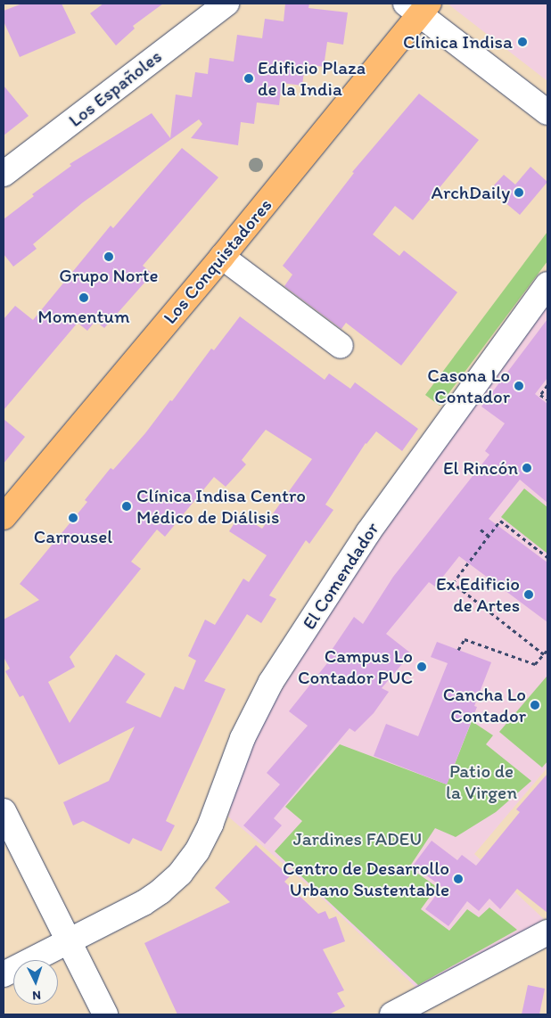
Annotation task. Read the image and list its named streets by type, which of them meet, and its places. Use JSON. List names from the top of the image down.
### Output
{
  "streets": {
    "main road": ["Los Conquistadores"],
    "street": ["Los Españoles", "El Comendador"]
  },
  "parks": ["Patio de la Virgen", "Jardines FADEU"],
  "places": [
    "Clínica Indisa",
    "Edificio Plaza de la India",
    "ArchDaily",
    "Grupo Norte",
    "Momentum",
    "Casona Lo Contador",
    "El Rincón",
    "Clínica Indisa Centro Médico de Diálisis",
    "Carrousel",
    "Ex Edificio de Artes",
    "Campus Lo Contador PUC",
    "Cancha Lo Contador",
    "Centro de Desarrollo Urbano Sustentable"
  ],
  "north": "bottom"
}
